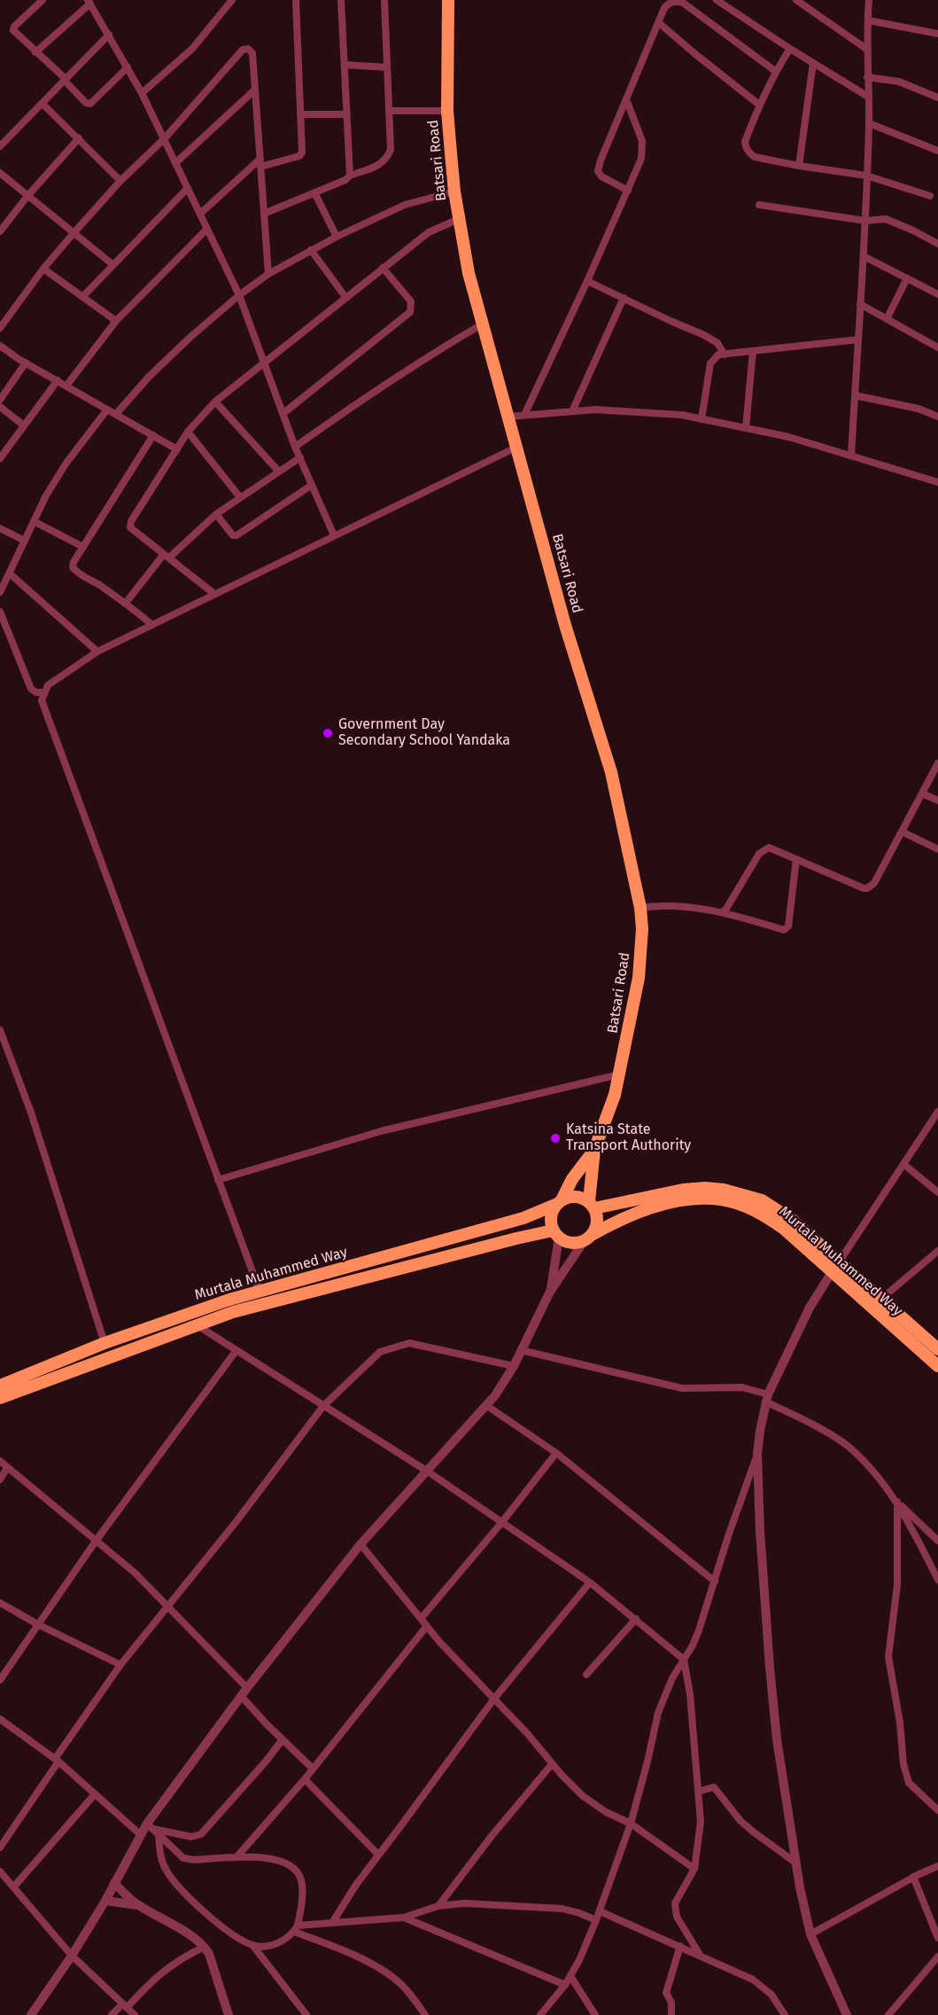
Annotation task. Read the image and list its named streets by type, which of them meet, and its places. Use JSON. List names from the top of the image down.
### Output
{
  "streets": {
    "main road": ["Batsari Road", "Murtala Muhammed Way"]
  },
  "places": ["Government Day Secondary School Yandaka", "Katsina State Transport Authority"]
}
